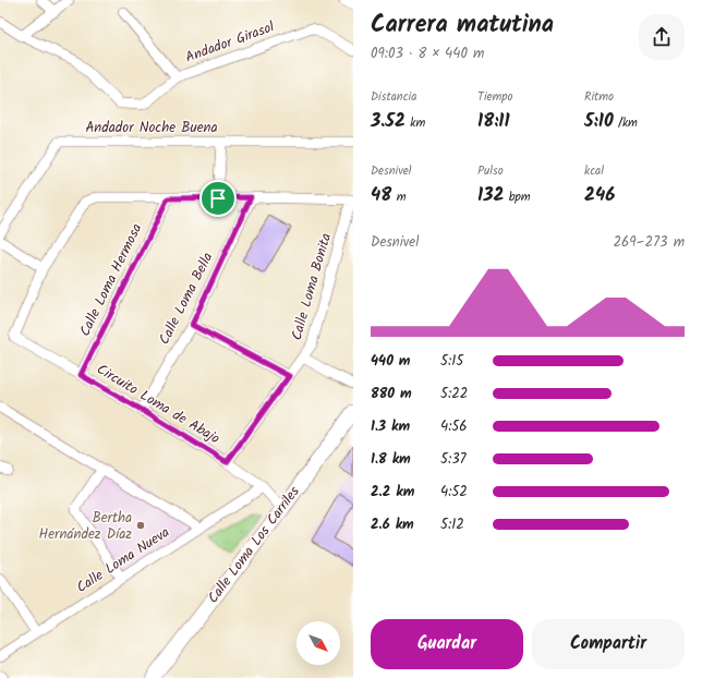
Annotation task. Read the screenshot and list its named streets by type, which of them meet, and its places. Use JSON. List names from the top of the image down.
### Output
{
  "streets": {
    "street": [
      "Andador Girasol",
      "Andador Noche Buena",
      "Calle Loma Hermosa",
      "Calle Loma Bonita",
      "Calle Loma Bella",
      "Circuito Loma de Abajo",
      "Calle Loma Los Carriles",
      "Calle Loma Nueva"
    ]
  },
  "crossings": [
    ["Calle Loma Hermosa", "Circuito Loma de Abajo"],
    ["Calle Loma Bonita", "Circuito Loma de Abajo"],
    ["Calle Loma Bella", "Circuito Loma de Abajo"],
    ["Circuito Loma de Abajo", "Calle Loma Los Carriles"],
    ["Circuito Loma de Abajo", "Calle Loma Nueva"]
  ],
  "places": ["Bertha Hernández Díaz"],
  "north": "bottom right",
  "page": {
    "heading": ["Carrera matutina", "09:03 · 8 × 440 m"],
    "stats": [
      ["Distancia", "3.52 km"],
      ["Tiempo", "18:11"],
      ["Ritmo", "5:10 /km"],
      ["Desnivel", "48 m"],
      ["Pulso", "132 bpm"],
      ["kcal", "246"]
    ],
    "chart": ["Desnivel", "269–273 m"],
    "list": [
      {
        "name": "440 m",
        "note": "5:15"
      },
      {
        "name": "880 m",
        "note": "5:22"
      },
      {
        "name": "1.3 km",
        "note": "4:56"
      },
      {
        "name": "1.8 km",
        "note": "5:37"
      },
      {
        "name": "2.2 km",
        "note": "4:52"
      },
      {
        "name": "2.6 km",
        "note": "5:12"
      }
    ],
    "buttons": ["Guardar", "Compartir"]
  }
}
